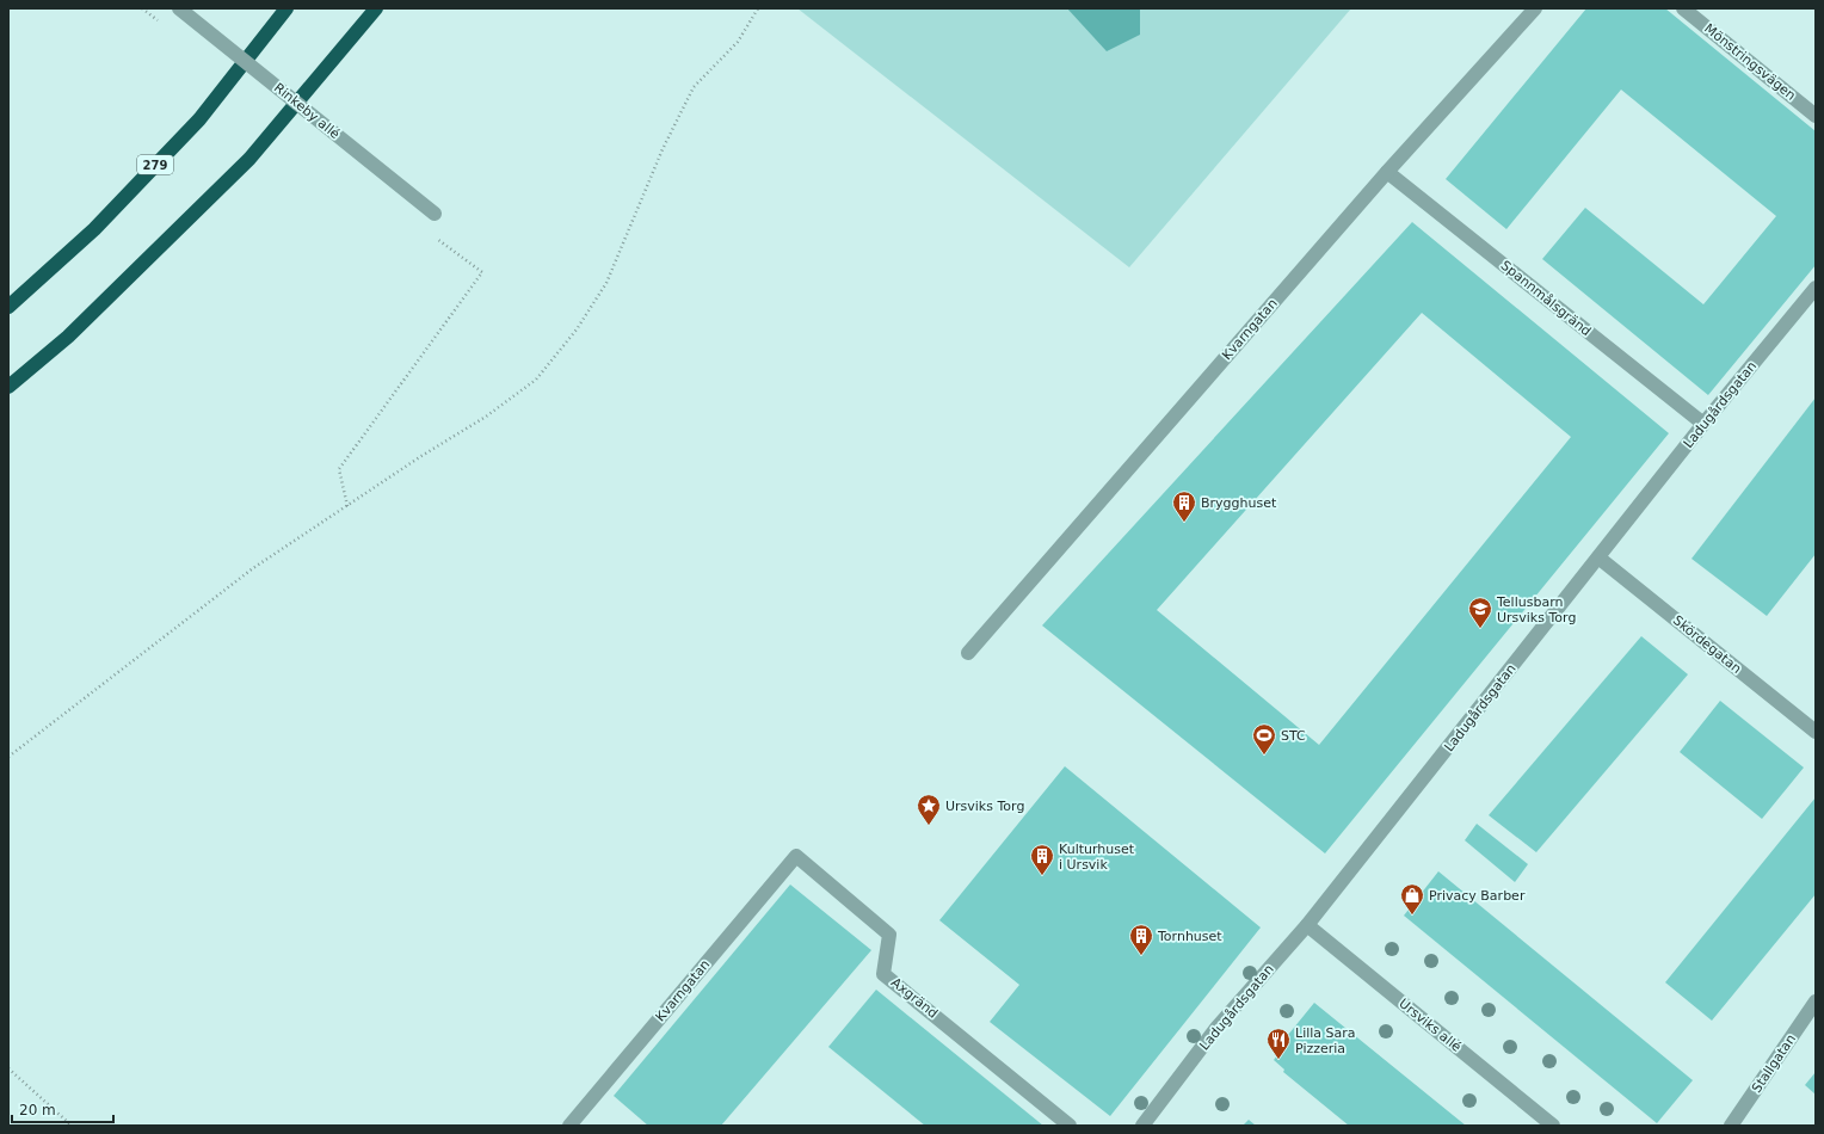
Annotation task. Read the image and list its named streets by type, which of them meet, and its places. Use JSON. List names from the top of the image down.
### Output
{
  "streets": {
    "highway": ["279"],
    "street": [
      "Mönstringsvägen",
      "Rinkeby allé",
      "Spannmålsgränd",
      "Kvarngatan",
      "Ladugårdsgatan",
      "Skördegatan",
      "Axgränd",
      "Ursviks allé",
      "Stallgatan"
    ]
  },
  "crossings": [
    ["Spannmålsgränd", "Kvarngatan"],
    ["Spannmålsgränd", "Ladugårdsgatan"],
    ["Kvarngatan", "Axgränd"],
    ["Ladugårdsgatan", "Skördegatan"],
    ["Ladugårdsgatan", "Ursviks allé"]
  ],
  "places": {
    "building": ["Brygghuset", "Kulturhuset i Ursvik", "Tornhuset"],
    "school or university": ["Tellusbarn Ursviks Torg"],
    "sports": ["STC"],
    "place": ["Ursviks Torg"],
    "shop": ["Privacy Barber"],
    "restaurant": ["Lilla Sara Pizzeria"]
  },
  "scale_bar": "20 m"
}
